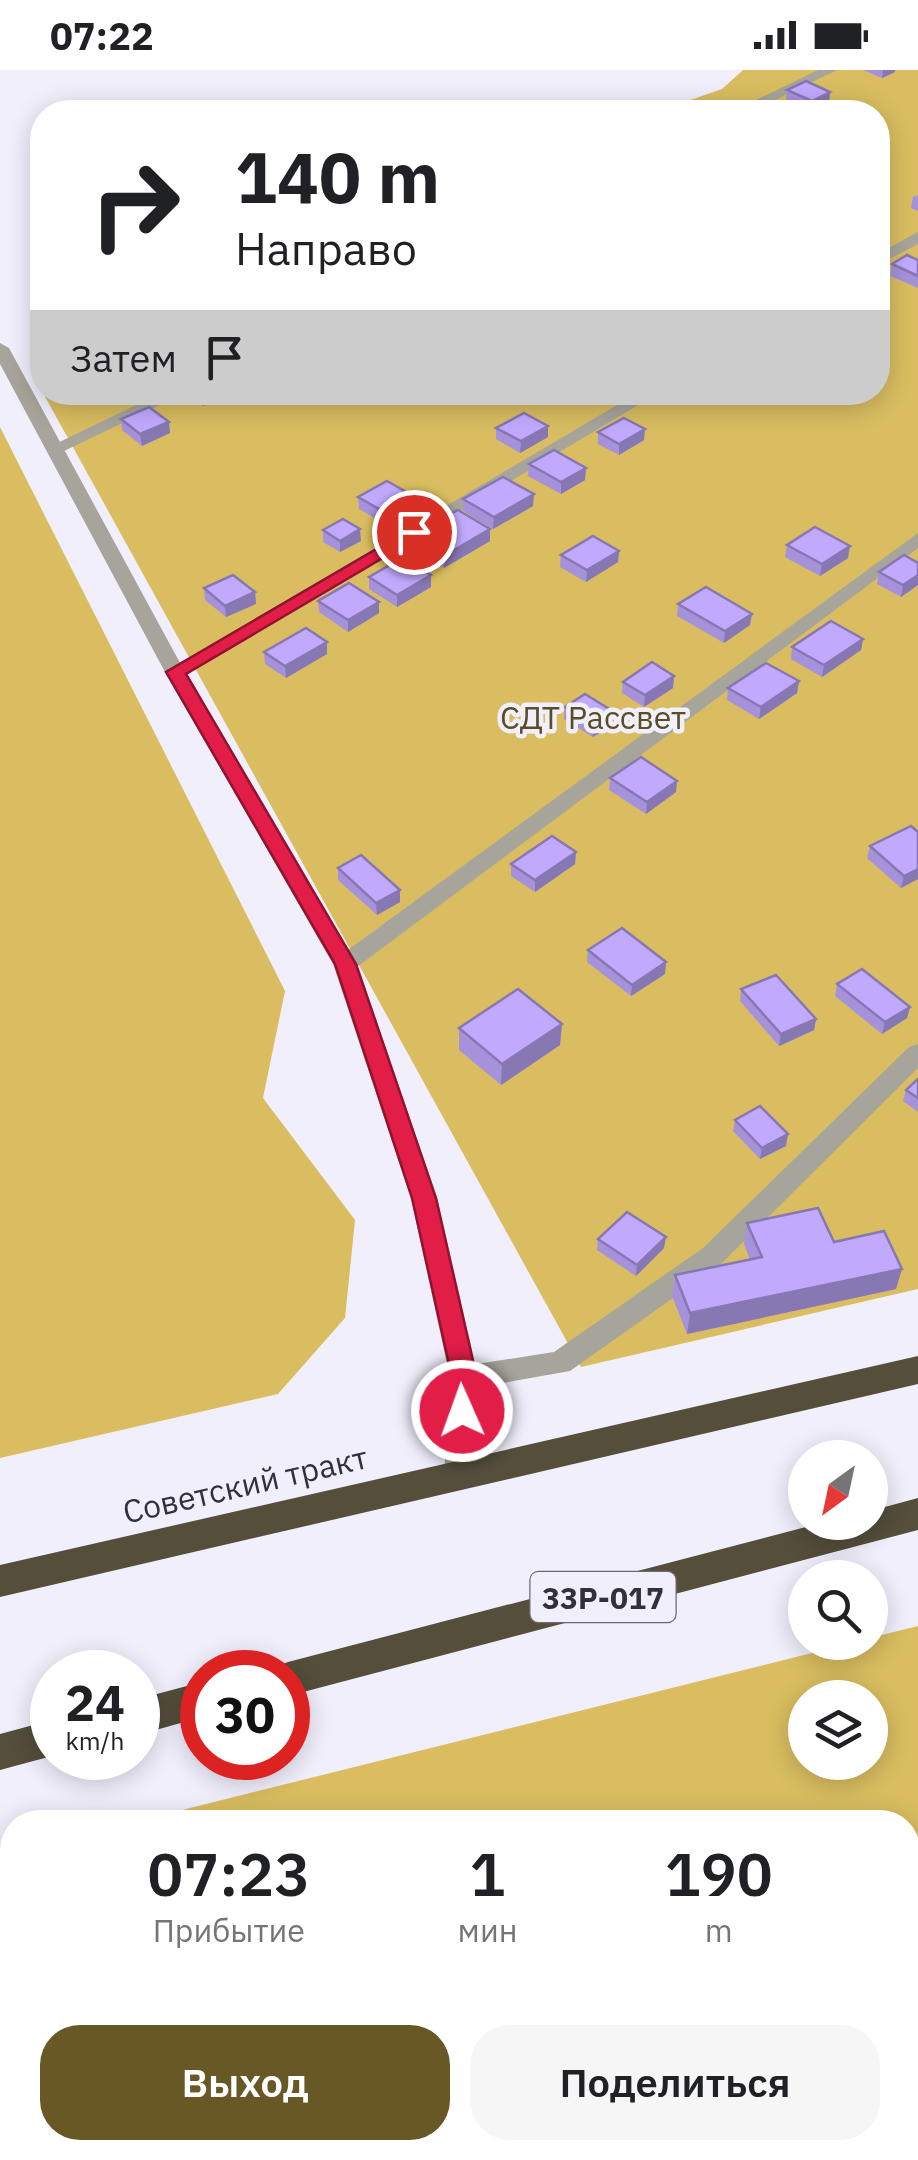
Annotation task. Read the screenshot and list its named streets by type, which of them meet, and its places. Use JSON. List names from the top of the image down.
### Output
{
  "streets": {
    "highway": ["Советский тракт", "33Р-017"]
  },
  "parks": ["СДТ Рассвет"],
  "north": "bottom left",
  "page": {
    "status": "07:22",
    "turn": ["140 m", "Направо"],
    "then": "Затем",
    "speed": "24 km/h",
    "limit": "30",
    "eta": [
      "07:23",
      "Прибытие",
      "1",
      "мин",
      "190",
      "m"
    ],
    "buttons": ["Выход", "Поделиться"]
  }
}
